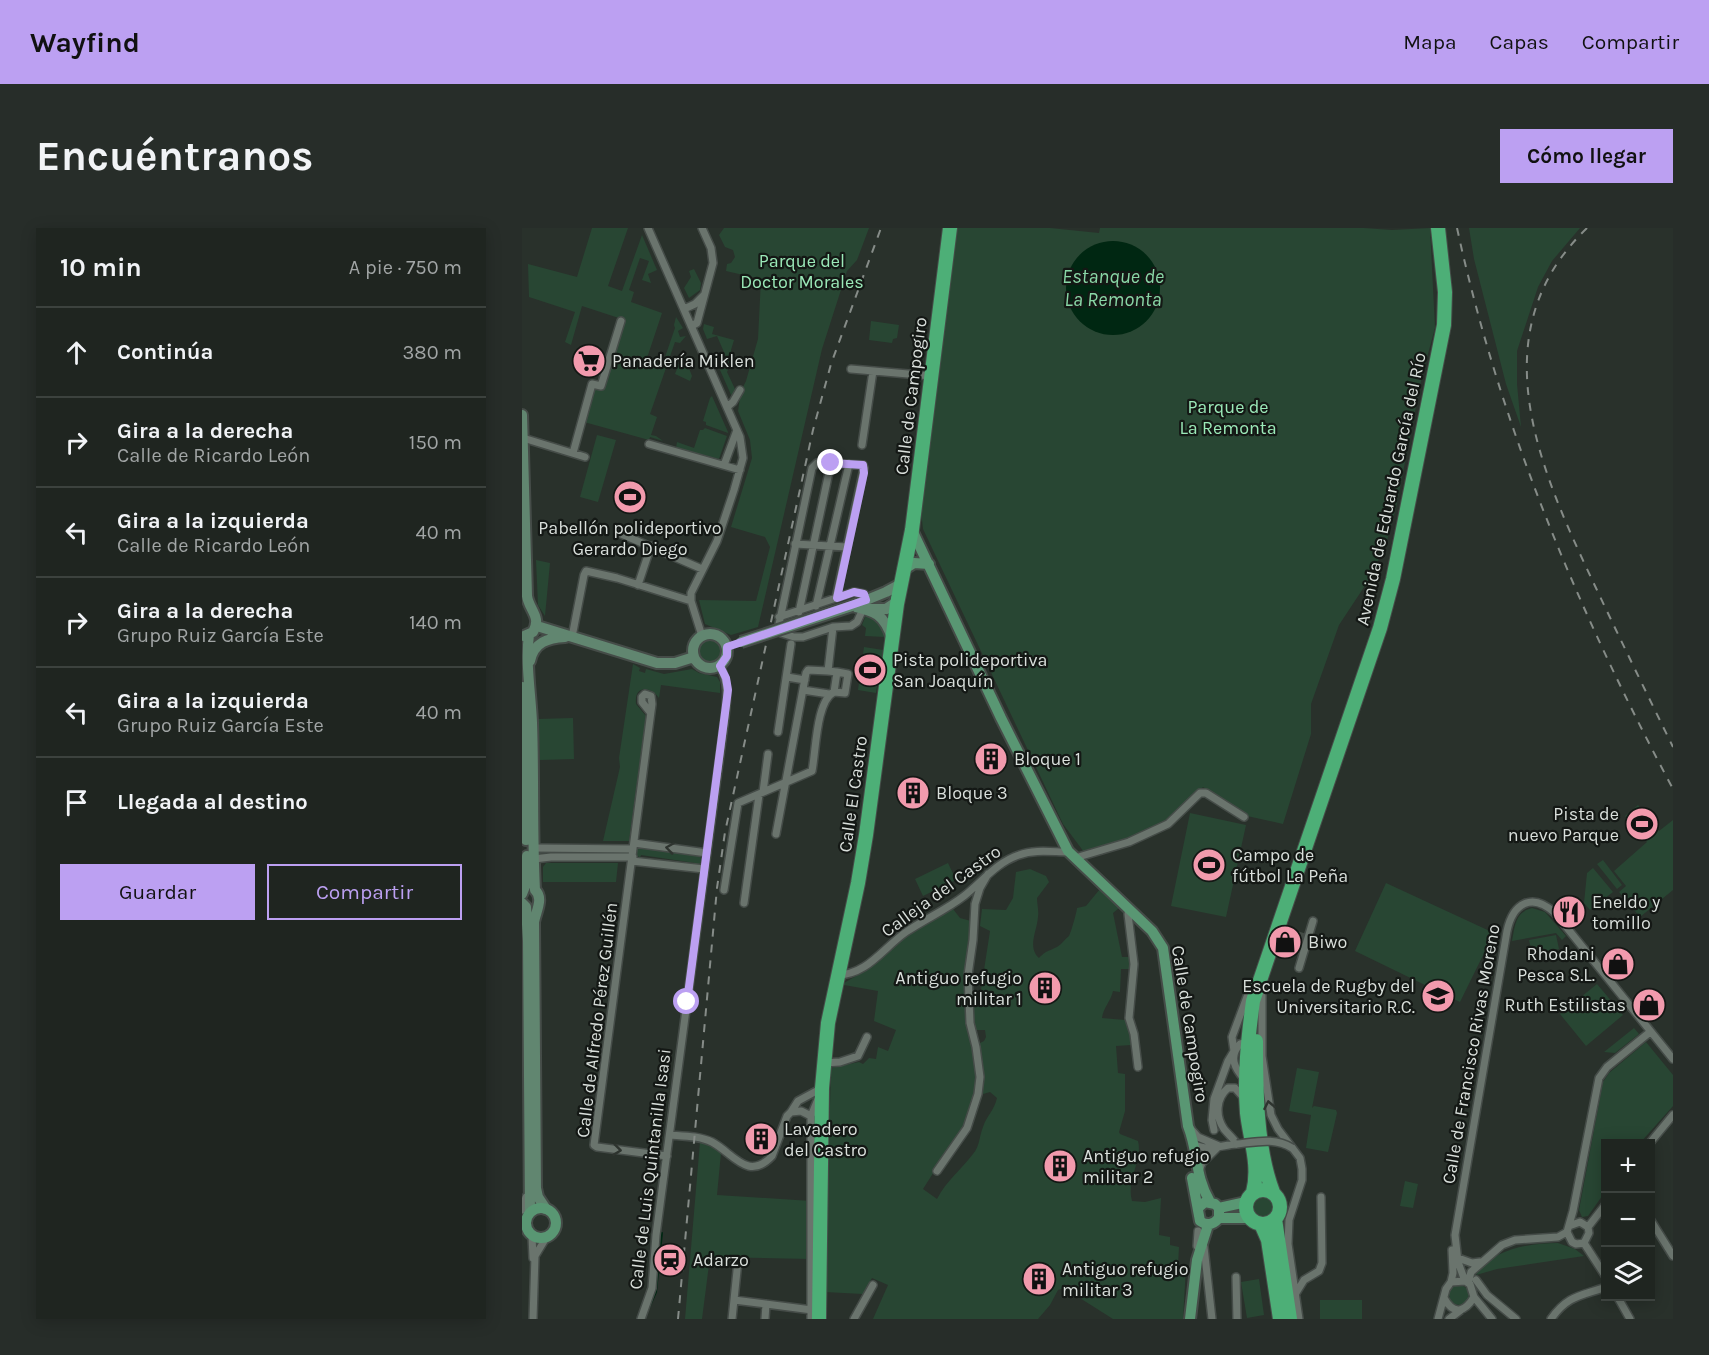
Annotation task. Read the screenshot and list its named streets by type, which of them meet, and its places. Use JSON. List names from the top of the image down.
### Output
{
  "streets": {
    "highway": ["Calle de Campogiro", "Avenida de Eduardo García del Río", "Calle El Castro"],
    "street": [
      "Calleja del Castro",
      "Calle de Alfredo Pérez Guillén",
      "Calle de Francisco Rivas Moreno",
      "Calle de Luis Quintanilla Isasi"
    ]
  },
  "crossings": [
    ["Calle de Campogiro", "Calle El Castro"],
    ["Calle de Campogiro", "Calleja del Castro"],
    ["Calle El Castro", "Calleja del Castro"],
    ["Calle de Alfredo Pérez Guillén", "Calle de Luis Quintanilla Isasi"]
  ],
  "one_way": ["Calle de Alfredo Pérez Guillén"],
  "water": ["Estanque de La Remonta"],
  "parks": ["Parque del Doctor Morales", "Parque de La Remonta"],
  "places": {
    "supermarket": ["Panadería Miklen"],
    "sports": [
      "Pabellón polideportivo Gerardo Diego",
      "Pista polideportiva San Joaquín",
      "Pista de nuevo Parque",
      "Campo de fútbol La Peña"
    ],
    "building": [
      "Bloque 1",
      "Bloque 3",
      "Antiguo refugio militar 1",
      "Lavadero del Castro",
      "Antiguo refugio militar 2",
      "Antiguo refugio militar 3"
    ],
    "restaurant": ["Eneldo y tomillo"],
    "shop": ["Biwo", "Rhodani Pesca S.L.", "Ruth Estilistas"],
    "school or university": ["Escuela de Rugby del Universitario R.C."],
    "station": ["Adarzo"]
  },
  "page": {
    "header": "Wayfind",
    "nav": ["Mapa", "Capas", "Compartir"],
    "buttons": [
      "Cómo llegar",
      ["Guardar", "Compartir"]
    ],
    "title": "Encuéntranos",
    "heading": ["10 min", "A pie · 750 m"],
    "list": [
      ["Continúa", "380 m"],
      ["Gira a la derecha", "Calle de Ricardo León", "150 m"],
      ["Gira a la izquierda", "Calle de Ricardo León", "40 m"],
      ["Gira a la derecha", "Grupo Ruiz García Este", "140 m"],
      ["Gira a la izquierda", "Grupo Ruiz García Este", "40 m"],
      "Llegada al destino"
    ],
    "map_buttons": ["+", "−"]
  }
}
